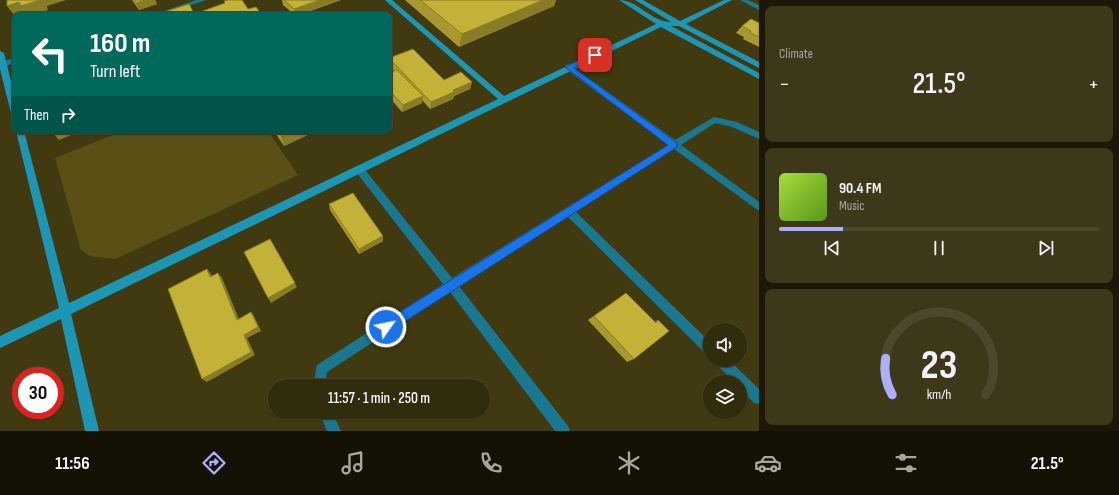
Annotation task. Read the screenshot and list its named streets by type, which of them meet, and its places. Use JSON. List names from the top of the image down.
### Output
{
  "page": {
    "tile": "Climate",
    "turn": ["160 m", "Turn left"],
    "heat": ["−", "21.5°", "+"],
    "then": "Then",
    "song": ["90.4 FM", "Music"],
    "limit": "30",
    "trip": "11:57 · 1 min · 250 m",
    "tabs": ["11:56", "21.5°"],
    "gauge": ["23", "km/h"]
  }
}
